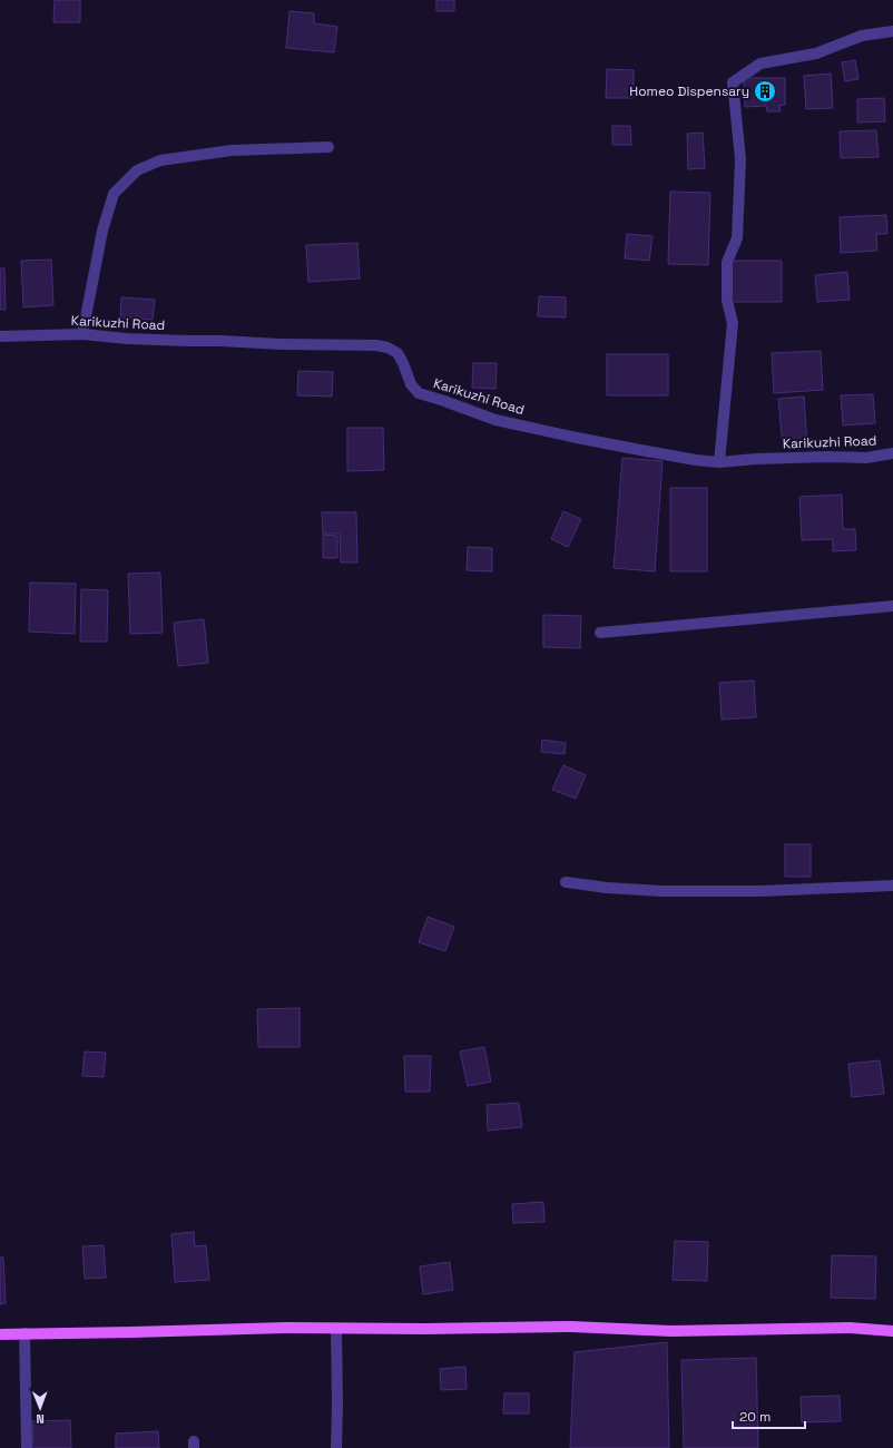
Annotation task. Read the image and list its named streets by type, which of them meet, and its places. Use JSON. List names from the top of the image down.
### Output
{
  "streets": {
    "street": ["Karikuzhi Road"]
  },
  "places": {
    "building": ["Homeo Dispensary"]
  },
  "scale_bar": "20 m",
  "north": "bottom"
}
